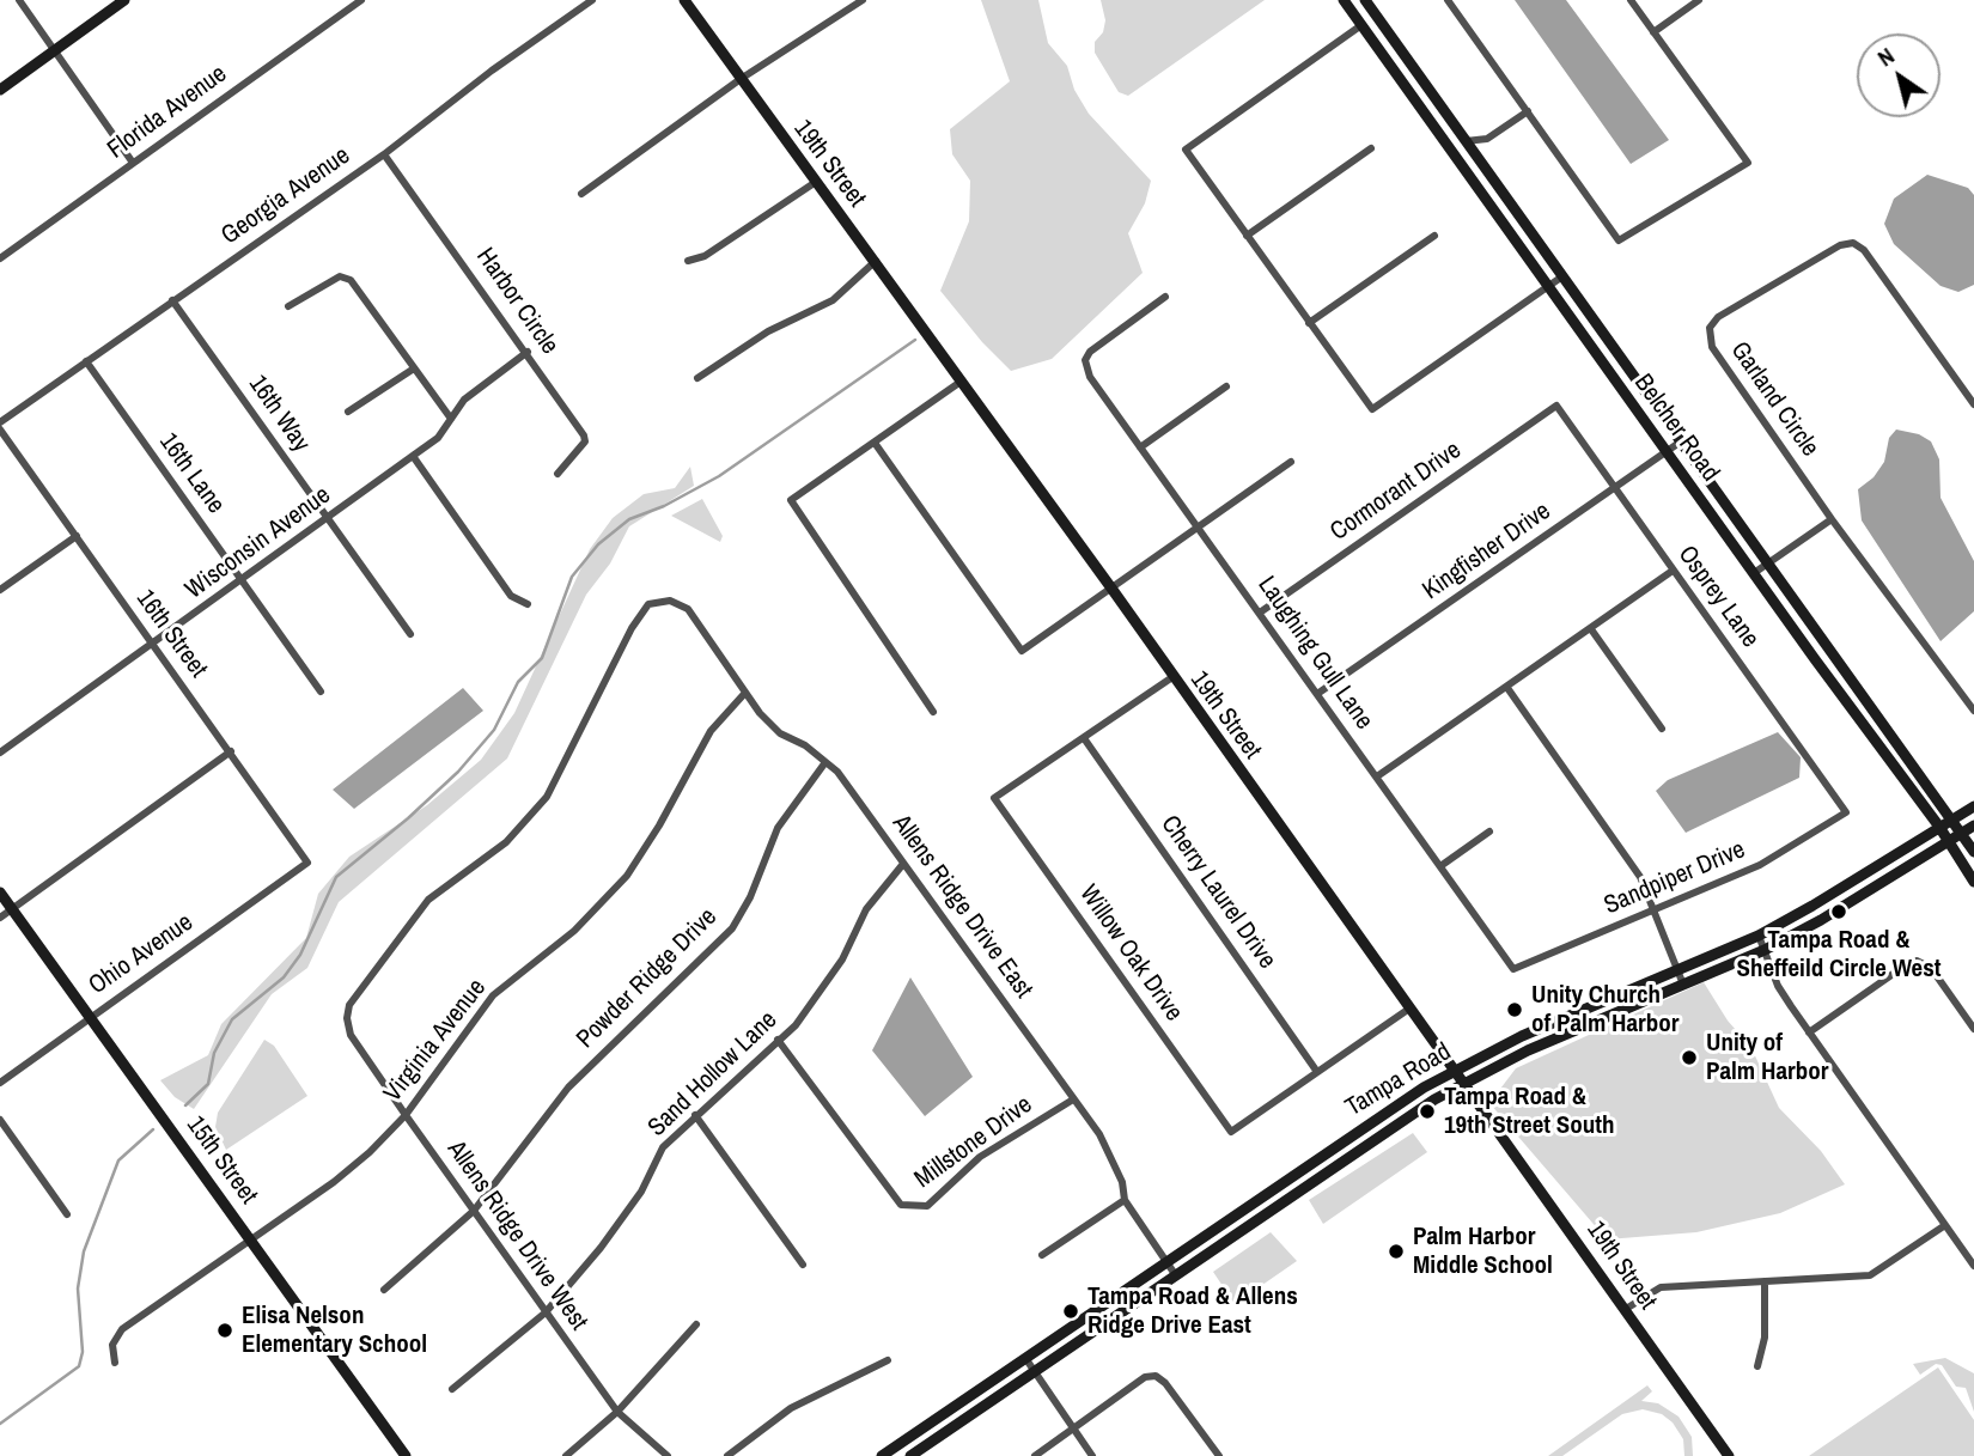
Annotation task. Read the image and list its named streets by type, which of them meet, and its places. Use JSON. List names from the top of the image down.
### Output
{
  "streets": {
    "main road": [
      "19th Street",
      "Belcher Road",
      "Tampa Road",
      "15th Street"
    ],
    "street": [
      "Florida Avenue",
      "Georgia Avenue",
      "Harbor Circle",
      "Garland Circle",
      "16th Way",
      "16th Lane",
      "Cormorant Drive",
      "Wisconsin Avenue",
      "Kingfisher Drive",
      "Osprey Lane",
      "16th Street",
      "Laughing Gull Lane",
      "Sandpiper Drive",
      "Cherry Laurel Drive",
      "Allens Ridge Drive East",
      "Willow Oak Drive",
      "Ohio Avenue",
      "Powder Ridge Drive",
      "Virginia Avenue",
      "Sand Hollow Lane",
      "Millstone Drive",
      "Allens Ridge Drive West"
    ]
  },
  "crossings": [
    ["19th Street", "Willow Oak Drive"],
    ["19th Street", "Tampa Road"],
    ["Georgia Avenue", "Harbor Circle"],
    ["Georgia Avenue", "16th Way"],
    ["Georgia Avenue", "16th Lane"],
    ["Harbor Circle", "Wisconsin Avenue"],
    ["16th Way", "Wisconsin Avenue"],
    ["Belcher Road", "Kingfisher Drive"],
    ["Belcher Road", "Tampa Road"],
    ["16th Lane", "Wisconsin Avenue"],
    ["Cormorant Drive", "Osprey Lane"],
    ["Cormorant Drive", "Laughing Gull Lane"],
    ["Wisconsin Avenue", "16th Street"],
    ["Kingfisher Drive", "Osprey Lane"],
    ["Kingfisher Drive", "Laughing Gull Lane"],
    ["Osprey Lane", "Sandpiper Drive"],
    ["16th Street", "Ohio Avenue"],
    ["Laughing Gull Lane", "Sandpiper Drive"],
    ["Cherry Laurel Drive", "Willow Oak Drive"],
    ["Allens Ridge Drive East", "Powder Ridge Drive"],
    ["Allens Ridge Drive East", "Virginia Avenue"],
    ["Allens Ridge Drive East", "Sand Hollow Lane"],
    ["Allens Ridge Drive East", "Tampa Road"],
    ["Allens Ridge Drive East", "Millstone Drive"],
    ["Allens Ridge Drive East", "Allens Ridge Drive West"],
    ["Ohio Avenue", "15th Street"],
    ["Powder Ridge Drive", "Allens Ridge Drive West"],
    ["Virginia Avenue", "15th Street"],
    ["Virginia Avenue", "Allens Ridge Drive West"],
    ["Sand Hollow Lane", "Millstone Drive"],
    ["Sand Hollow Lane", "Allens Ridge Drive West"]
  ],
  "places": [
    "Tampa Road & Sheffeild Circle West",
    "Unity Church of Palm Harbor",
    "Unity of Palm Harbor",
    "Tampa Road & 19th Street South",
    "Palm Harbor Middle School",
    "Tampa Road & Allens Ridge Drive East",
    "Elisa Nelson Elementary School"
  ],
  "north": "top left"
}
